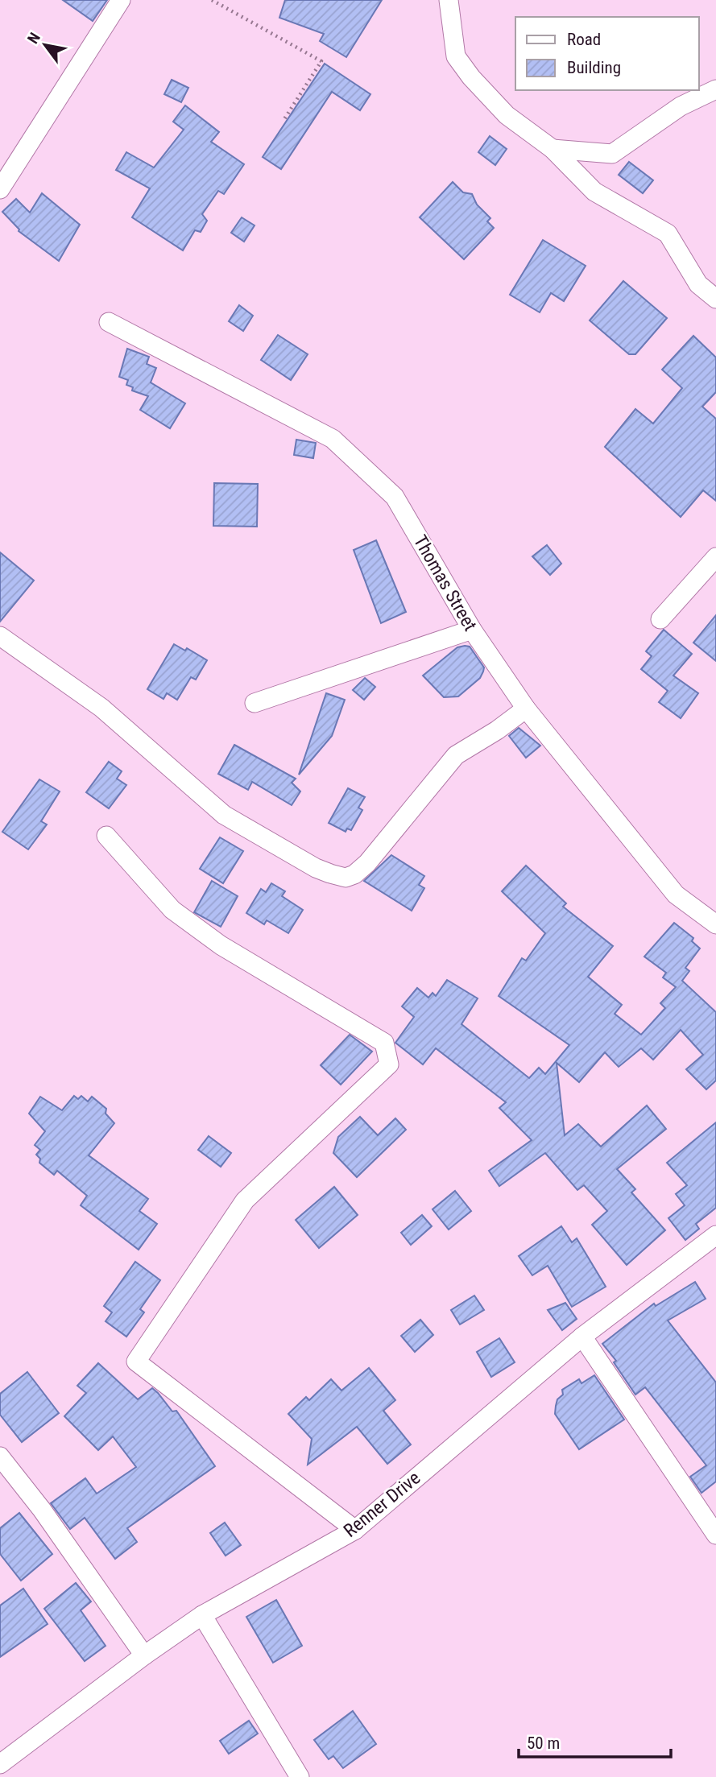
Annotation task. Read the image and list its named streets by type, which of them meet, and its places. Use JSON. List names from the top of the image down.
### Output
{
  "streets": {
    "street": ["Thomas Street", "Renner Drive"]
  },
  "legend": ["Road", "Building"],
  "scale_bar": "50 m",
  "north": "top left"
}
